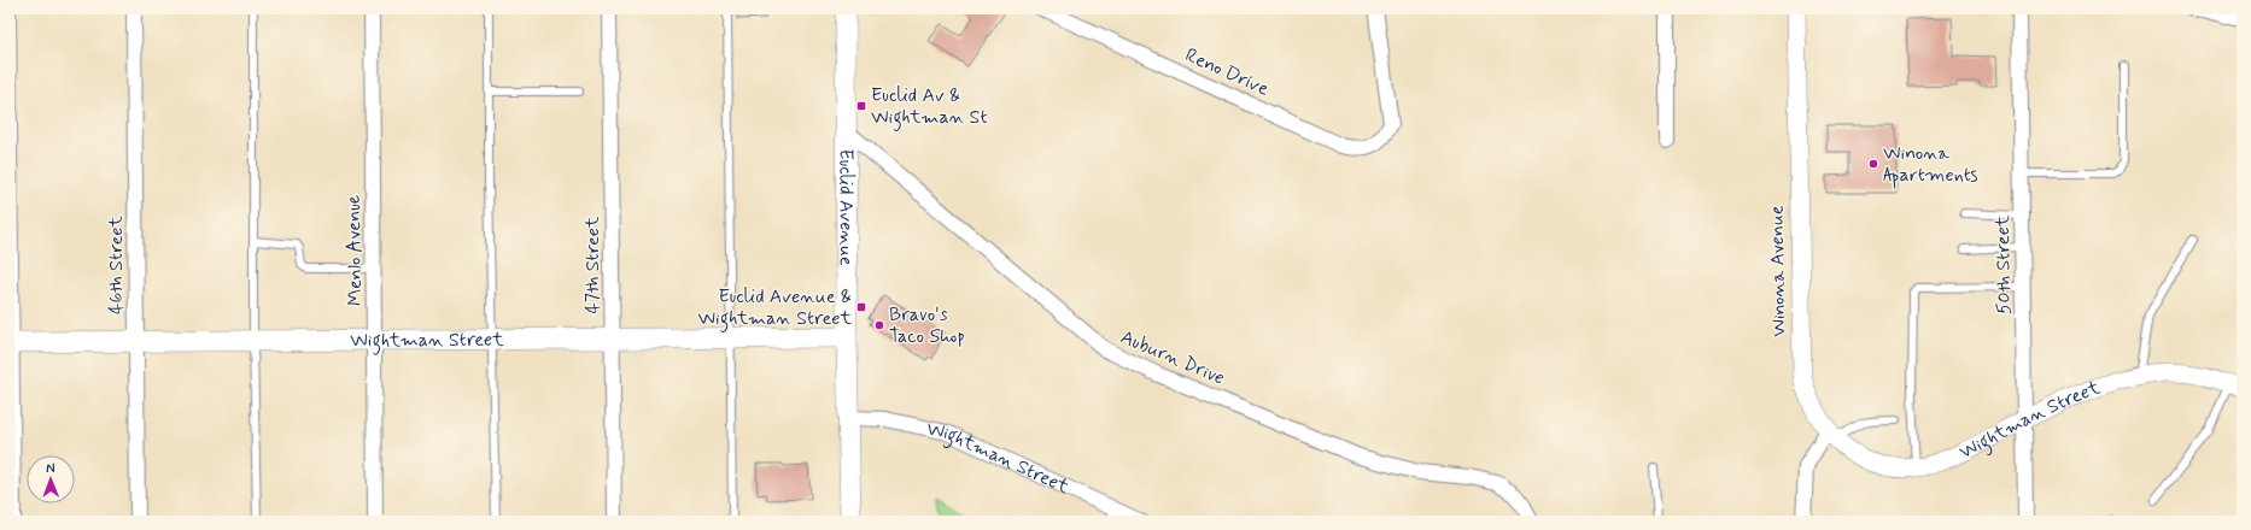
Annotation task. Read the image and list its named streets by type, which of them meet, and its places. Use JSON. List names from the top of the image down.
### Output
{
  "streets": {
    "main road": ["Euclid Avenue", "Wightman Street"],
    "street": [
      "Reno Drive",
      "Menlo Avenue",
      "46th Street",
      "47th Street",
      "50th Street",
      "Winona Avenue",
      "Auburn Drive"
    ]
  },
  "crossings": [
    ["Euclid Avenue", "Wightman Street"],
    ["Euclid Avenue", "Auburn Drive"],
    ["Menlo Avenue", "Wightman Street"],
    ["46th Street", "Wightman Street"],
    ["47th Street", "Wightman Street"],
    ["50th Street", "Wightman Street"],
    ["Winona Avenue", "Wightman Street"]
  ],
  "places": {
    "transit": ["Euclid Av & Wightman St", "Euclid Avenue & Wightman Street"],
    "other": ["Winona Apartments", "Bravo's Taco Shop"]
  },
  "north": "top"
}
